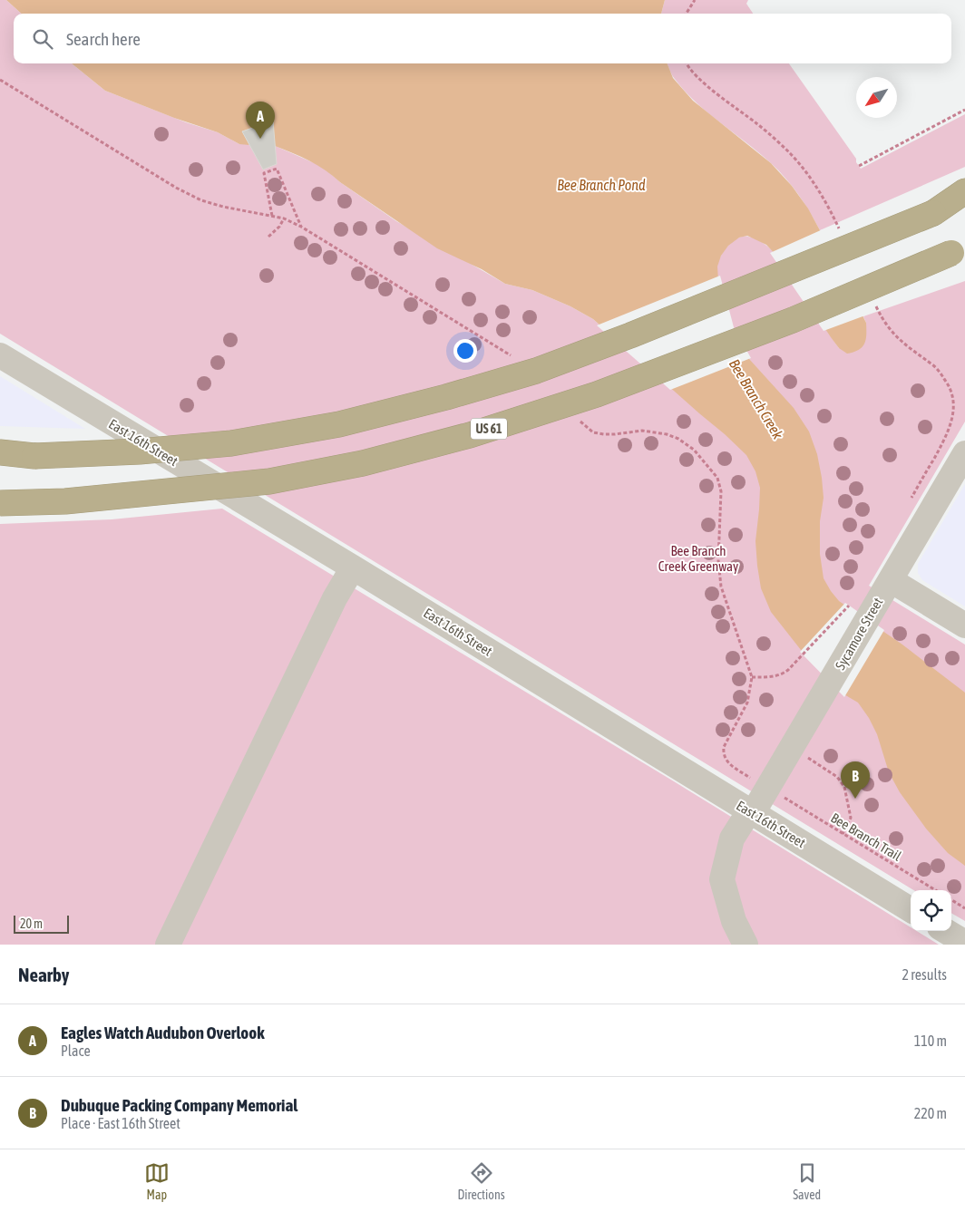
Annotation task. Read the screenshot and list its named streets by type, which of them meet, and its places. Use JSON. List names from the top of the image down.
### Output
{
  "streets": {
    "highway": ["US 61"],
    "street": ["East 16th Street", "Sycamore Street"],
    "path": ["Bee Branch Trail"]
  },
  "crossings": [
    ["East 16th Street", "Sycamore Street"]
  ],
  "water": ["Bee Branch Pond", "Bee Branch Creek"],
  "parks": ["Bee Branch Creek Greenway"],
  "scale_bar": "20 m",
  "north": "bottom left",
  "page": {
    "search": "Search here",
    "pins": ["A", "B"],
    "scale": "20 m",
    "heading": ["Nearby", "2 results"],
    "list": [
      {
        "mark": "A",
        "name": "Eagles Watch Audubon Overlook",
        "note": "Place",
        "value": "110 m"
      },
      {
        "mark": "B",
        "name": "Dubuque Packing Company Memorial",
        "note": "Place · East 16th Street",
        "value": "220 m"
      }
    ],
    "nav": ["Map", "Directions", "Saved"]
  }
}
